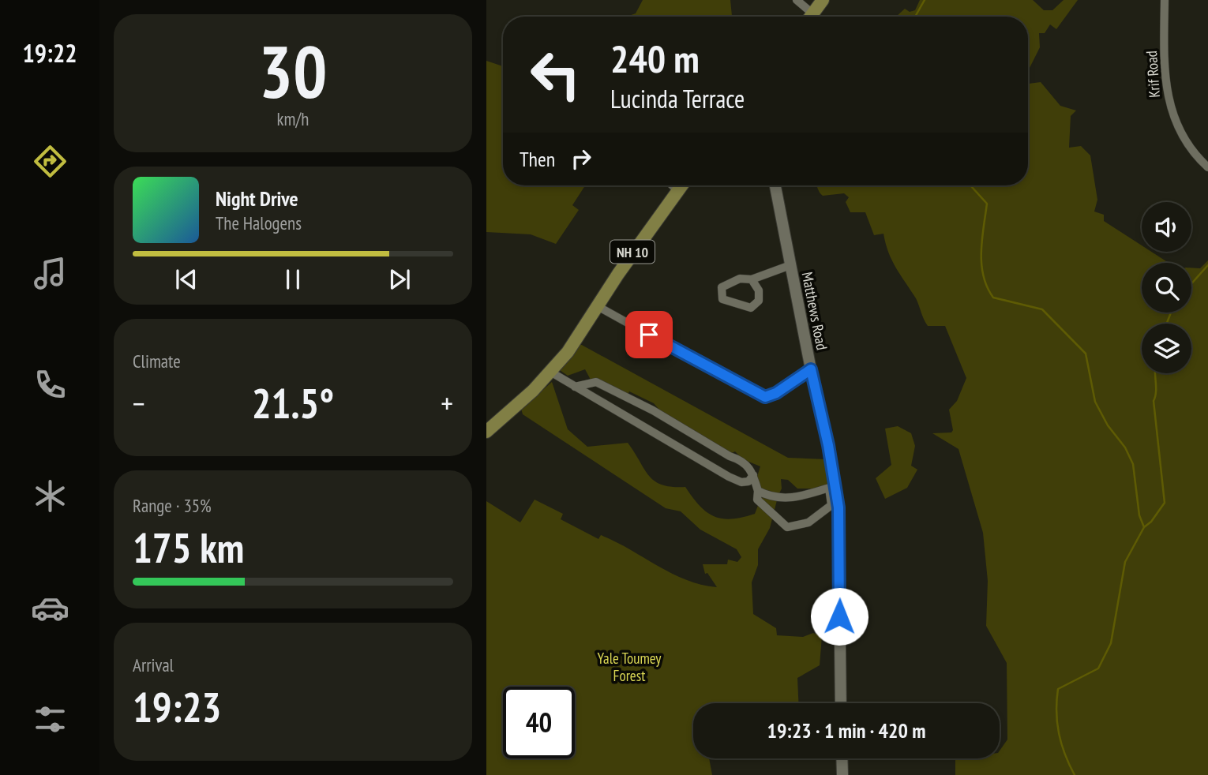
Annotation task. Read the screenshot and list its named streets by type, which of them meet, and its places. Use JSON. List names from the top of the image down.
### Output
{
  "streets": {
    "main road": ["NH 10"],
    "street": ["Krif Road", "Matthews Road"]
  },
  "parks": ["Yale Toumey Forest"],
  "page": {
    "tabs": "19:22",
    "tile": [
      ["30", "km/h"],
      "Climate",
      ["Range · 35%", "175 km"],
      ["Arrival", "19:23"]
    ],
    "turn": ["240 m", "Lucinda Terrace"],
    "then": "Then",
    "song": ["Night Drive", "The Halogens"],
    "heat": ["−", "21.5°", "+"],
    "limit": "40",
    "trip": "19:23 · 1 min · 420 m"
  }
}
